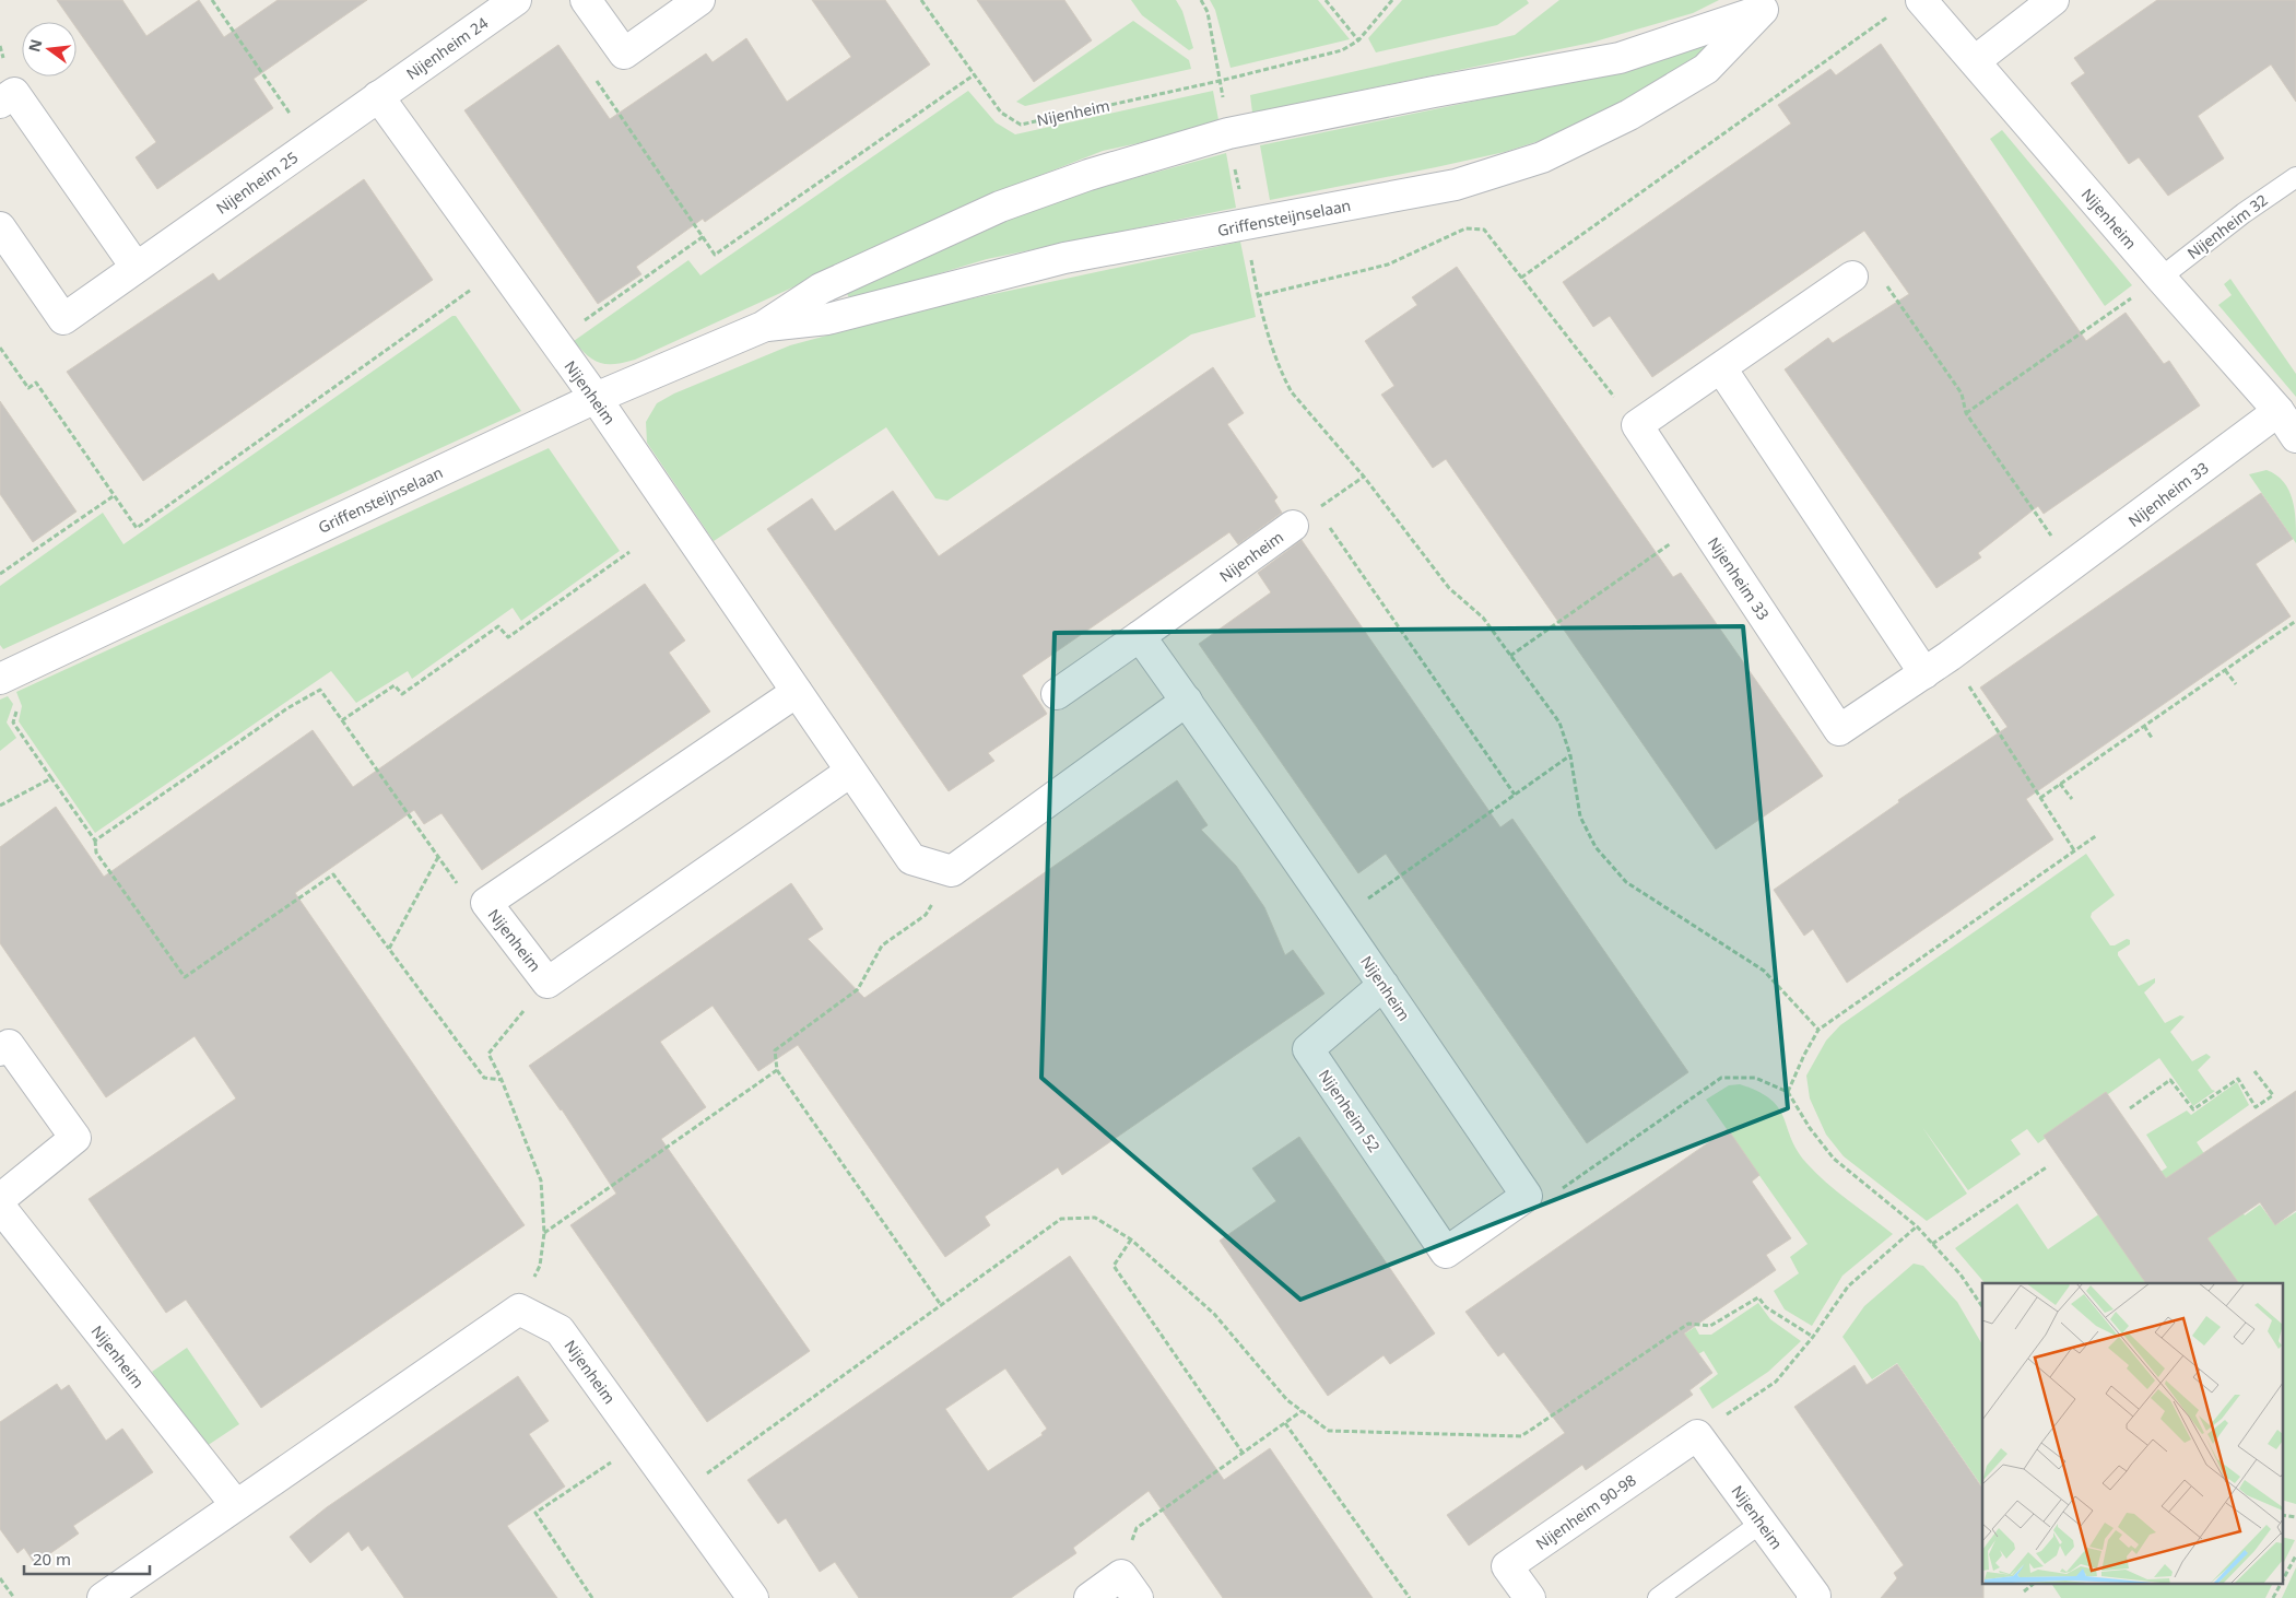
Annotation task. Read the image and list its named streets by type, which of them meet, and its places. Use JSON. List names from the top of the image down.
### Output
{
  "streets": {
    "street": [
      "Nijenheim 24",
      "Nijenheim",
      "Nijenheim 25",
      "Griffensteijnselaan",
      "Nijenheim 33",
      "Nijenheim 52",
      "Nijenheim 90-98"
    ],
    "lane": ["Nijenheim 32"]
  },
  "crossings": [
    ["Nijenheim 24", "Nijenheim"],
    ["Nijenheim 24", "Nijenheim 25"],
    ["Nijenheim", "Nijenheim 25"],
    ["Nijenheim", "Griffensteijnselaan"],
    ["Nijenheim", "Nijenheim 32"],
    ["Nijenheim", "Nijenheim 33"],
    ["Nijenheim", "Nijenheim 52"],
    ["Nijenheim", "Nijenheim 90-98"]
  ],
  "scale_bar": "20 m",
  "north": "left"
}
